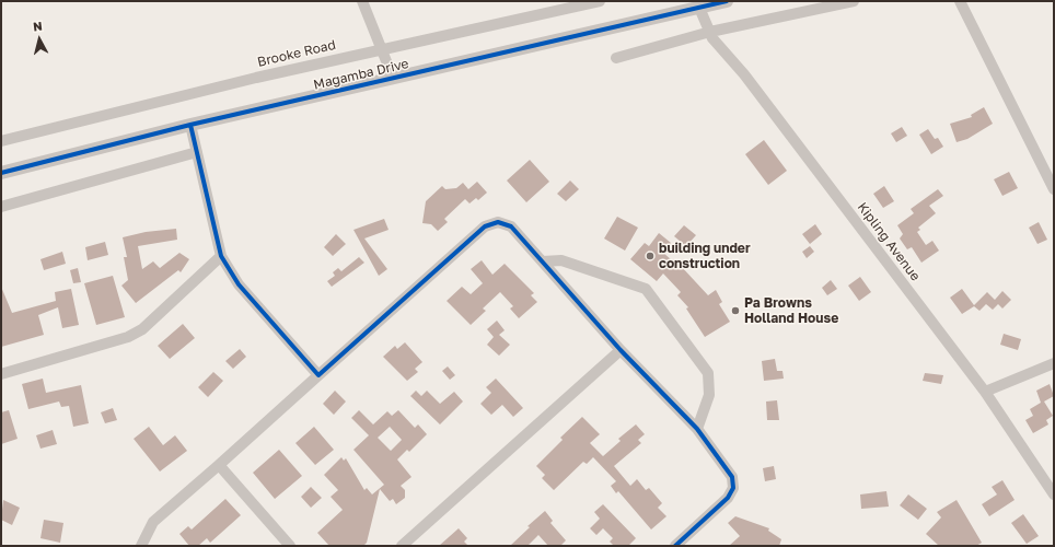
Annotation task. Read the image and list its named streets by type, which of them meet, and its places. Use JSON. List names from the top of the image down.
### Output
{
  "streets": {
    "street": ["Brooke Road", "Magamba Drive", "Kipling Avenue"]
  },
  "crossings": [
    ["Magamba Drive", "Kipling Avenue"]
  ],
  "places": ["building under construction", "Pa Browns Holland House"],
  "north": "top"
}
